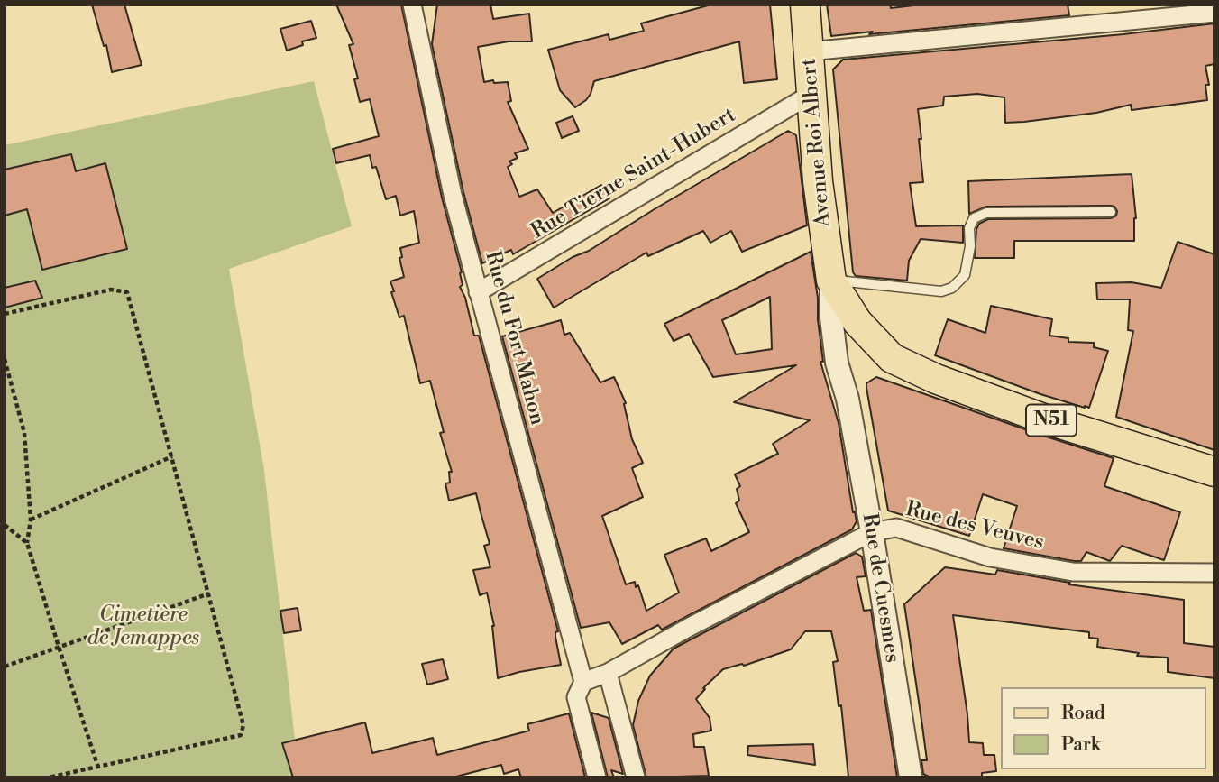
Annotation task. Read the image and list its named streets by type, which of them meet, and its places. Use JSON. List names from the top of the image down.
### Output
{
  "streets": {
    "main road": ["Avenue Roi Albert", "N51"],
    "street": [
      "Rue Tierne Saint-Hubert",
      "Rue du Fort Mahon",
      "Rue des Veuves",
      "Rue de Cuesmes"
    ]
  },
  "crossings": [
    ["Avenue Roi Albert", "Rue Tierne Saint-Hubert"],
    ["Avenue Roi Albert", "N51"],
    ["Avenue Roi Albert", "Rue de Cuesmes"],
    ["Rue Tierne Saint-Hubert", "Rue du Fort Mahon"],
    ["Rue du Fort Mahon", "Rue des Veuves"],
    ["N51", "Rue de Cuesmes"],
    ["Rue des Veuves", "Rue de Cuesmes"]
  ],
  "parks": ["Cimetière de Jemappes"],
  "legend": ["Road", "Park"]
}
